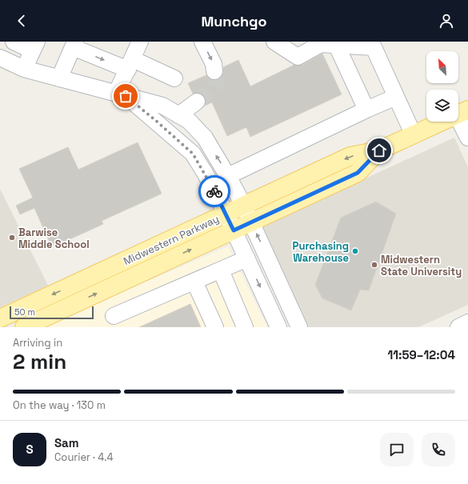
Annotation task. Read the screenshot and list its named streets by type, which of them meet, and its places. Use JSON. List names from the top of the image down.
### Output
{
  "streets": {
    "main road": ["Midwestern Parkway"]
  },
  "places": ["Barwise Middle School", "Purchasing Warehouse", "Midwestern State University"],
  "scale_bar": "50 m",
  "north": "top left",
  "page": {
    "header": "Munchgo",
    "scale": "50 m",
    "heading": ["2 min", "Arriving in", "11:59–12:04"],
    "panel": ["Sam", "Courier · 4.4"],
    "bar": "On the way · 130 m",
    "round": "S"
  }
}
